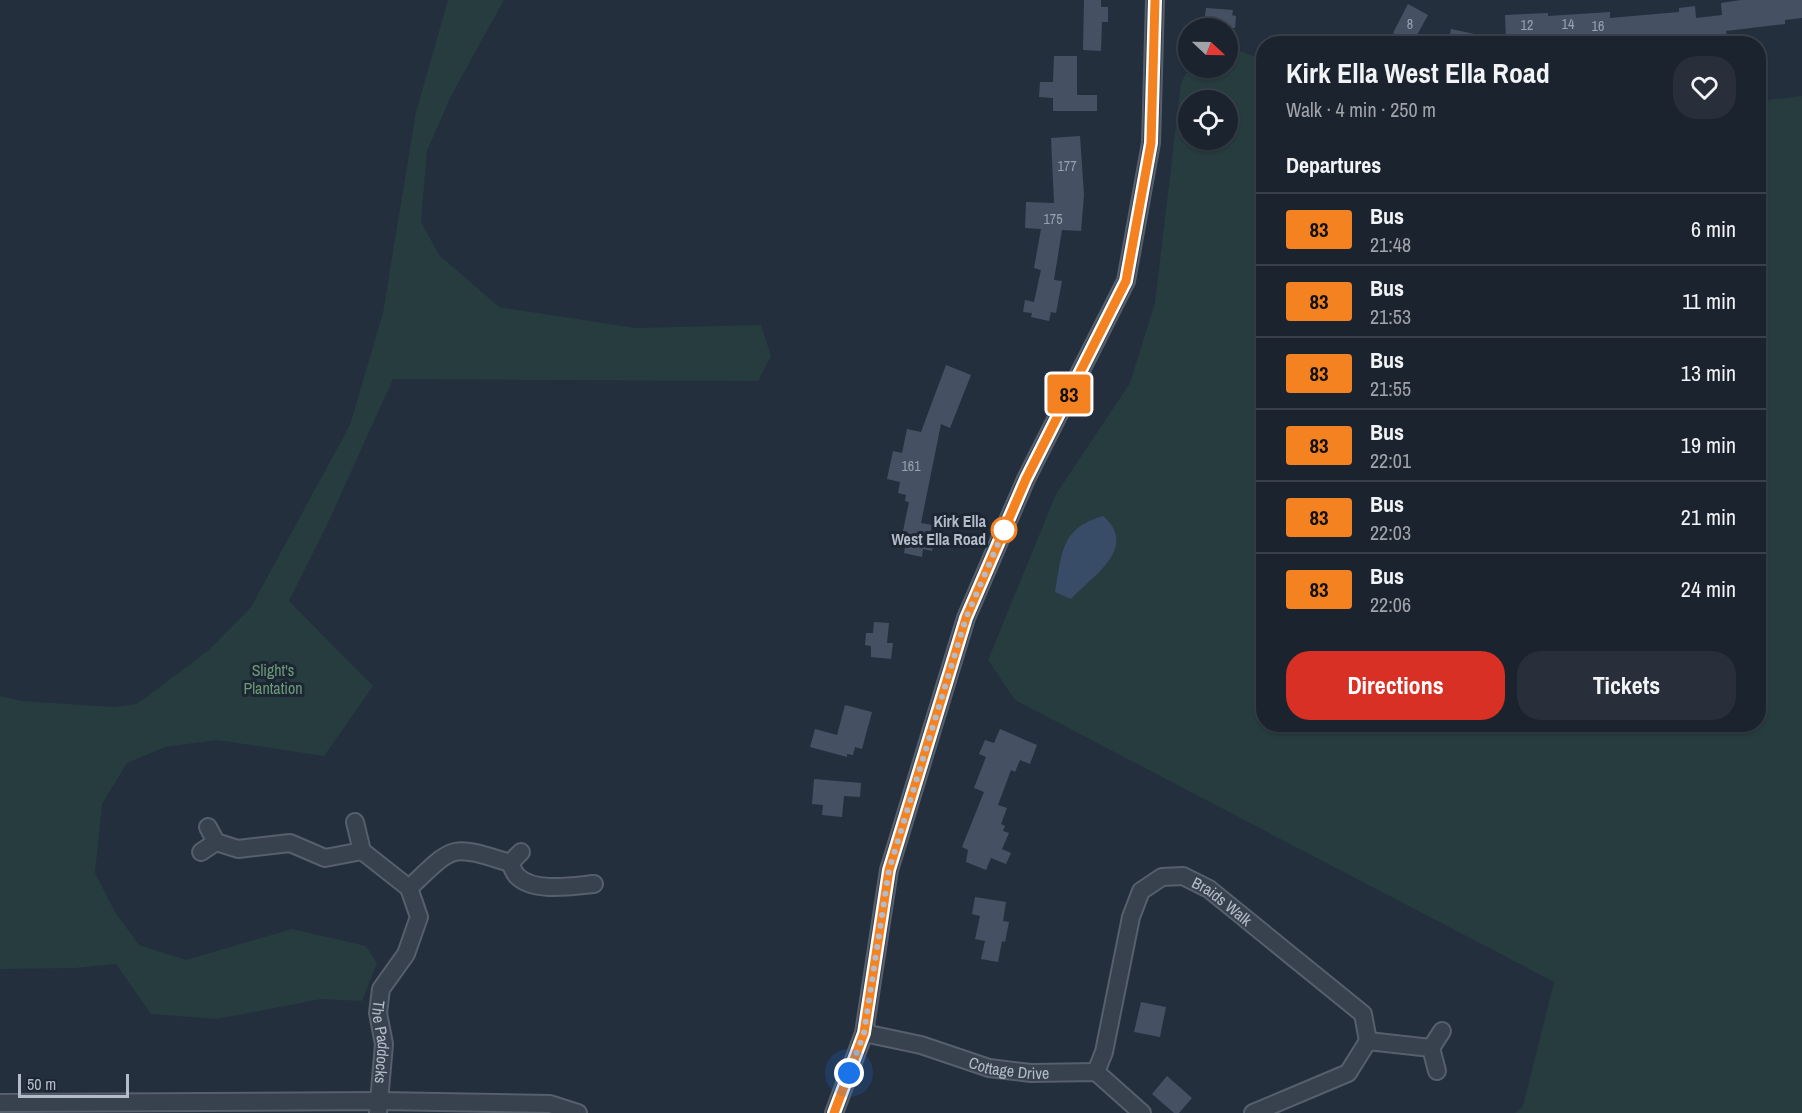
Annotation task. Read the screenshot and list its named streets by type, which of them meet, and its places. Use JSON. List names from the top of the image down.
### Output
{
  "streets": {
    "street": ["Braids Walk", "The Paddocks", "Cottage Drive"]
  },
  "crossings": [
    ["Braids Walk", "Cottage Drive"]
  ],
  "parks": ["Slight's Plantation"],
  "places": ["Kirk Ella West Ella Road"],
  "lines": ["bus line 83"],
  "house_numbers": [
    "8",
    "14",
    "12",
    "16",
    "177",
    "175",
    "161"
  ],
  "scale_bar": "50 m",
  "north": "right",
  "page": {
    "on_map": "83",
    "heading": [
      ["Kirk Ella West Ella Road", "Walk · 4 min · 250 m"],
      "Departures"
    ],
    "list": [
      {
        "mark": "83",
        "name": "Bus",
        "note": "21:48",
        "value": "6 min"
      },
      {
        "mark": "83",
        "name": "Bus",
        "note": "21:53",
        "value": "11 min"
      },
      {
        "mark": "83",
        "name": "Bus",
        "note": "21:55",
        "value": "13 min"
      },
      {
        "mark": "83",
        "name": "Bus",
        "note": "22:01",
        "value": "19 min"
      },
      {
        "mark": "83",
        "name": "Bus",
        "note": "22:03",
        "value": "21 min"
      },
      {
        "mark": "83",
        "name": "Bus",
        "note": "22:06",
        "value": "24 min"
      }
    ],
    "buttons": ["Directions", "Tickets"],
    "scale": "50 m"
  }
}
